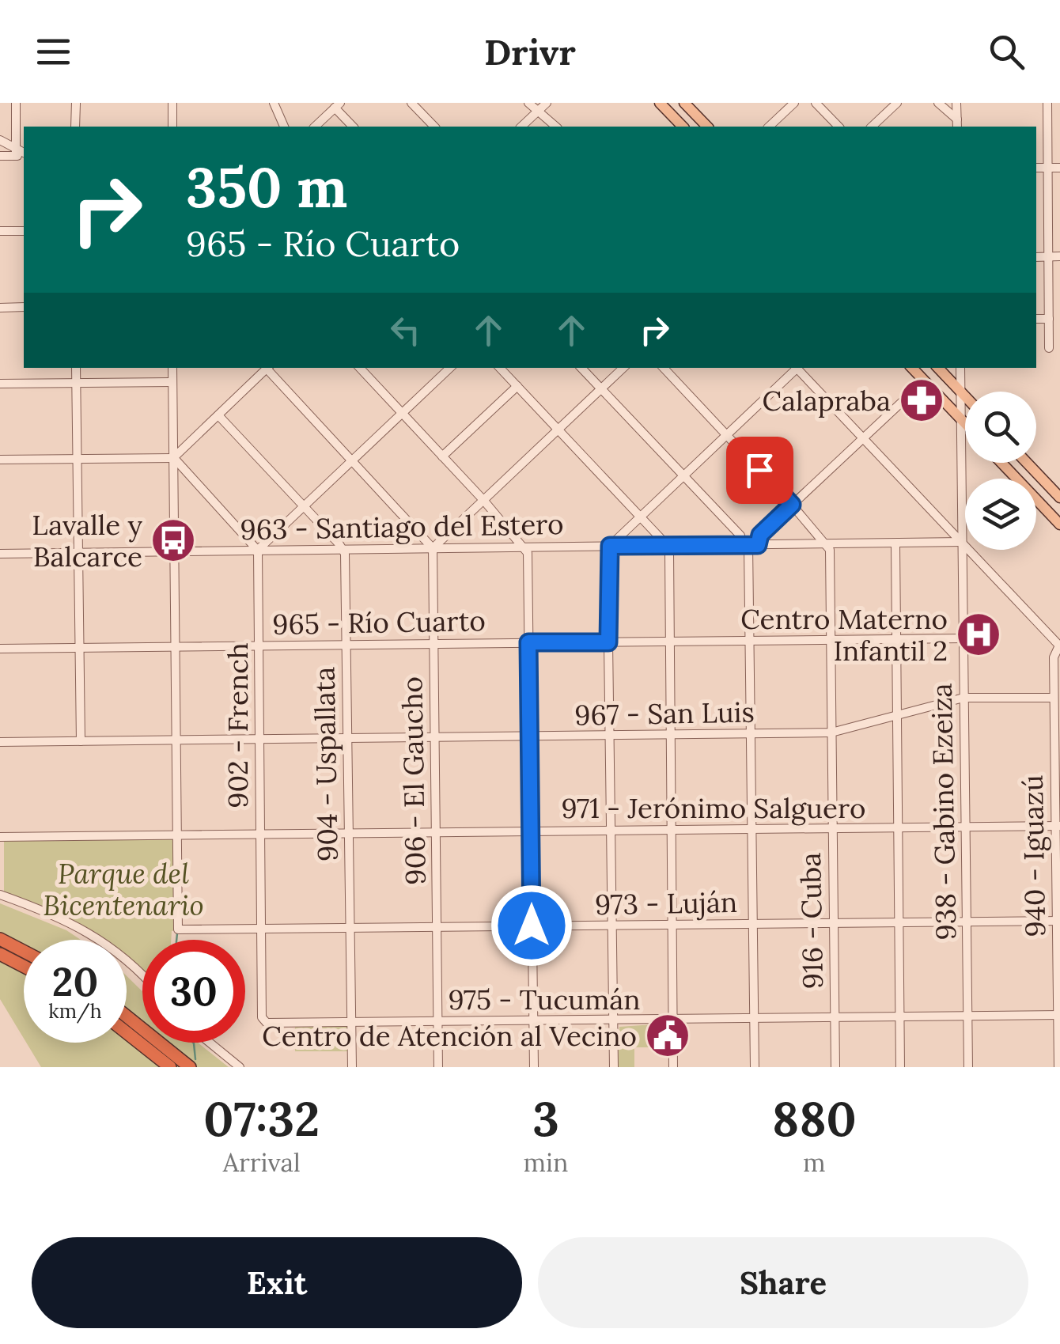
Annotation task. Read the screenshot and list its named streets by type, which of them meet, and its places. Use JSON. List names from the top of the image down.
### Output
{
  "streets": {
    "street": [
      "963 - Santiago del Estero",
      "965 - Río Cuarto",
      "967 - San Luis",
      "902 - French",
      "904 - Uspallata",
      "906 - El Gaucho",
      "971 - Jerónimo Salguero",
      "938 - Gabino Ezeiza",
      "940 - Iguazú",
      "973 - Luján",
      "916 - Cuba",
      "975 - Tucumán"
    ]
  },
  "crossings": [
    ["963 - Santiago del Estero", "902 - French"],
    ["963 - Santiago del Estero", "904 - Uspallata"],
    ["963 - Santiago del Estero", "906 - El Gaucho"],
    ["963 - Santiago del Estero", "938 - Gabino Ezeiza"],
    ["963 - Santiago del Estero", "916 - Cuba"],
    ["965 - Río Cuarto", "902 - French"],
    ["965 - Río Cuarto", "904 - Uspallata"],
    ["965 - Río Cuarto", "906 - El Gaucho"],
    ["965 - Río Cuarto", "938 - Gabino Ezeiza"],
    ["965 - Río Cuarto", "916 - Cuba"],
    ["967 - San Luis", "902 - French"],
    ["967 - San Luis", "904 - Uspallata"],
    ["967 - San Luis", "906 - El Gaucho"],
    ["967 - San Luis", "938 - Gabino Ezeiza"],
    ["967 - San Luis", "940 - Iguazú"],
    ["967 - San Luis", "916 - Cuba"],
    ["902 - French", "971 - Jerónimo Salguero"],
    ["902 - French", "973 - Luján"],
    ["902 - French", "975 - Tucumán"],
    ["904 - Uspallata", "971 - Jerónimo Salguero"],
    ["904 - Uspallata", "973 - Luján"],
    ["904 - Uspallata", "975 - Tucumán"],
    ["906 - El Gaucho", "971 - Jerónimo Salguero"],
    ["906 - El Gaucho", "973 - Luján"],
    ["906 - El Gaucho", "975 - Tucumán"],
    ["971 - Jerónimo Salguero", "938 - Gabino Ezeiza"],
    ["971 - Jerónimo Salguero", "940 - Iguazú"],
    ["971 - Jerónimo Salguero", "973 - Luján"],
    ["971 - Jerónimo Salguero", "916 - Cuba"],
    ["938 - Gabino Ezeiza", "973 - Luján"],
    ["938 - Gabino Ezeiza", "975 - Tucumán"],
    ["940 - Iguazú", "973 - Luján"],
    ["940 - Iguazú", "975 - Tucumán"],
    ["973 - Luján", "916 - Cuba"],
    ["916 - Cuba", "975 - Tucumán"]
  ],
  "parks": ["Parque del Bicentenario"],
  "places": {
    "pharmacy": ["Calapraba"],
    "bus stop": ["Lavalle y Balcarce"],
    "hospital": ["Centro Materno Infantil 2"],
    "public building": ["Centro de Atención al Vecino"]
  },
  "page": {
    "header": "Drivr",
    "turn": ["350 m", "965 - Río Cuarto"],
    "speed": "20 km/h",
    "limit": "30",
    "eta": [
      "07:32",
      "Arrival",
      "3",
      "min",
      "880",
      "m"
    ],
    "buttons": ["Exit", "Share"]
  }
}
